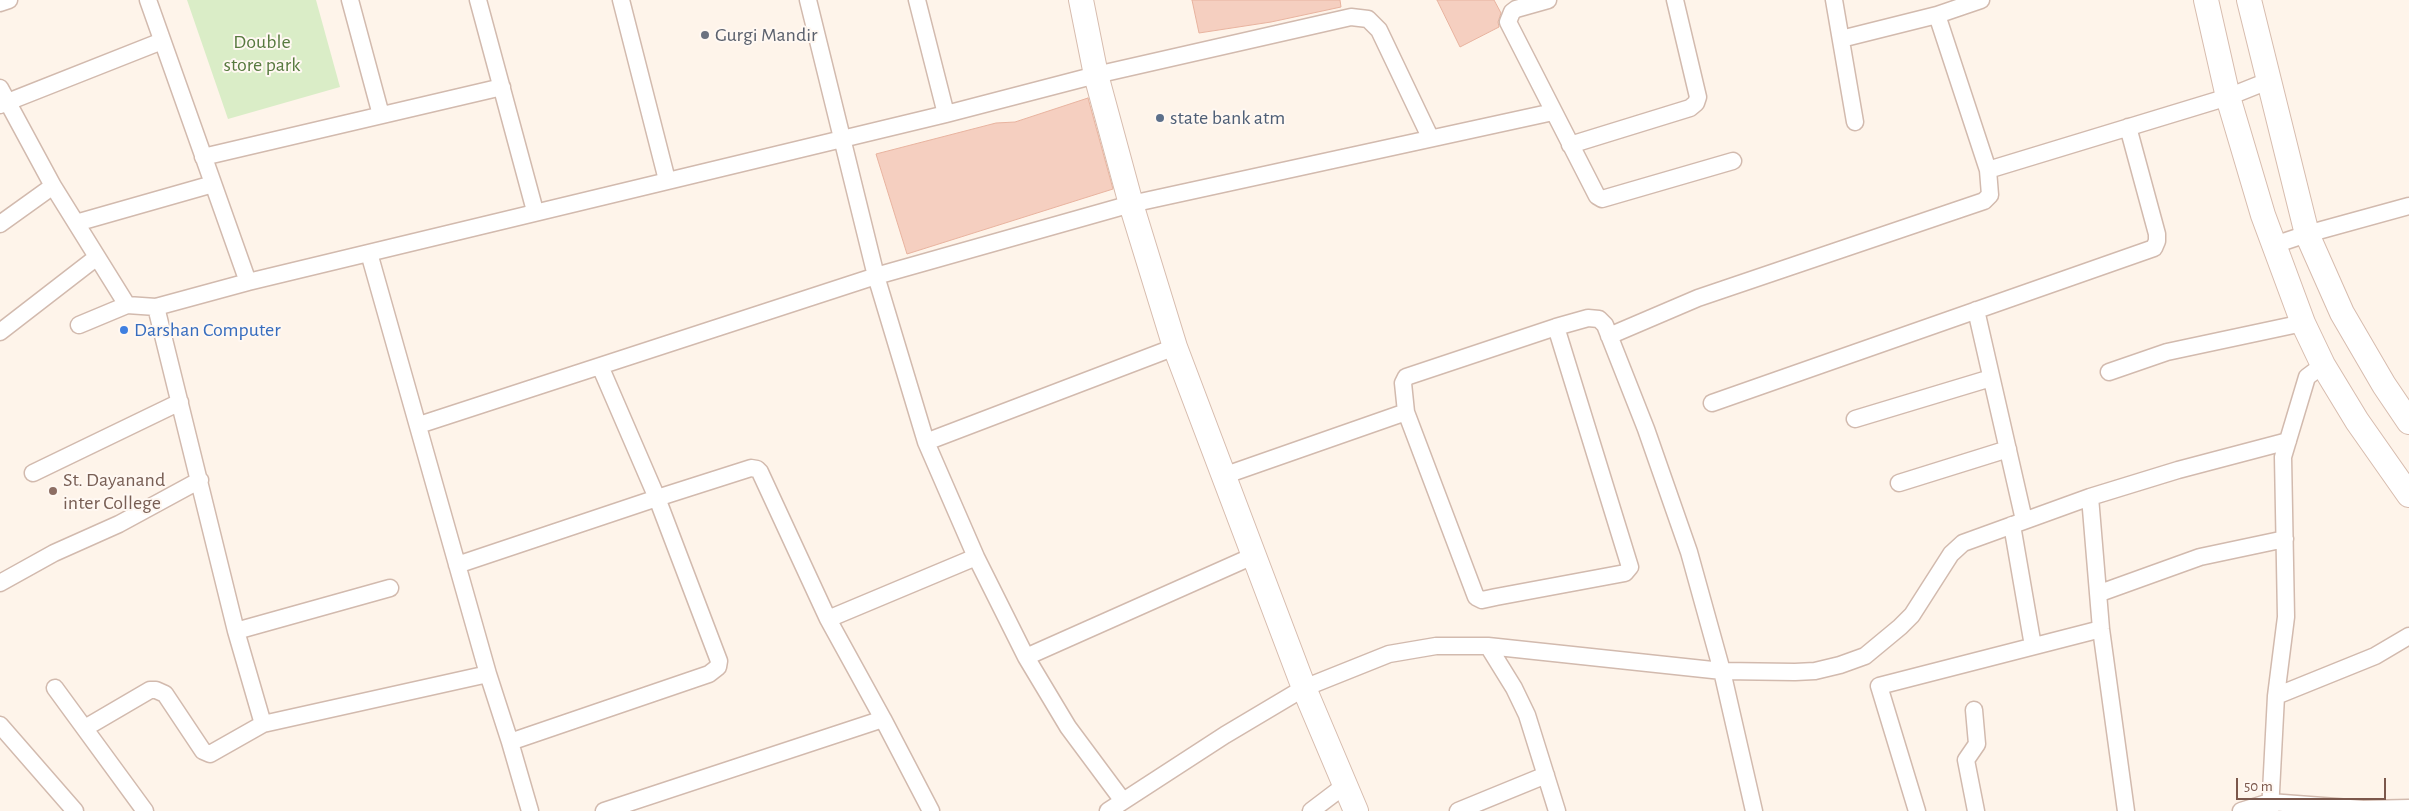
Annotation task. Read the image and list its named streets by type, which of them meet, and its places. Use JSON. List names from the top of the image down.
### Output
{
  "parks": ["Double store park"],
  "places": [
    "Gurgi Mandir",
    "state bank atm",
    "Darshan Computer",
    "St. Dayanand inter College"
  ],
  "scale_bar": "50 m"
}
